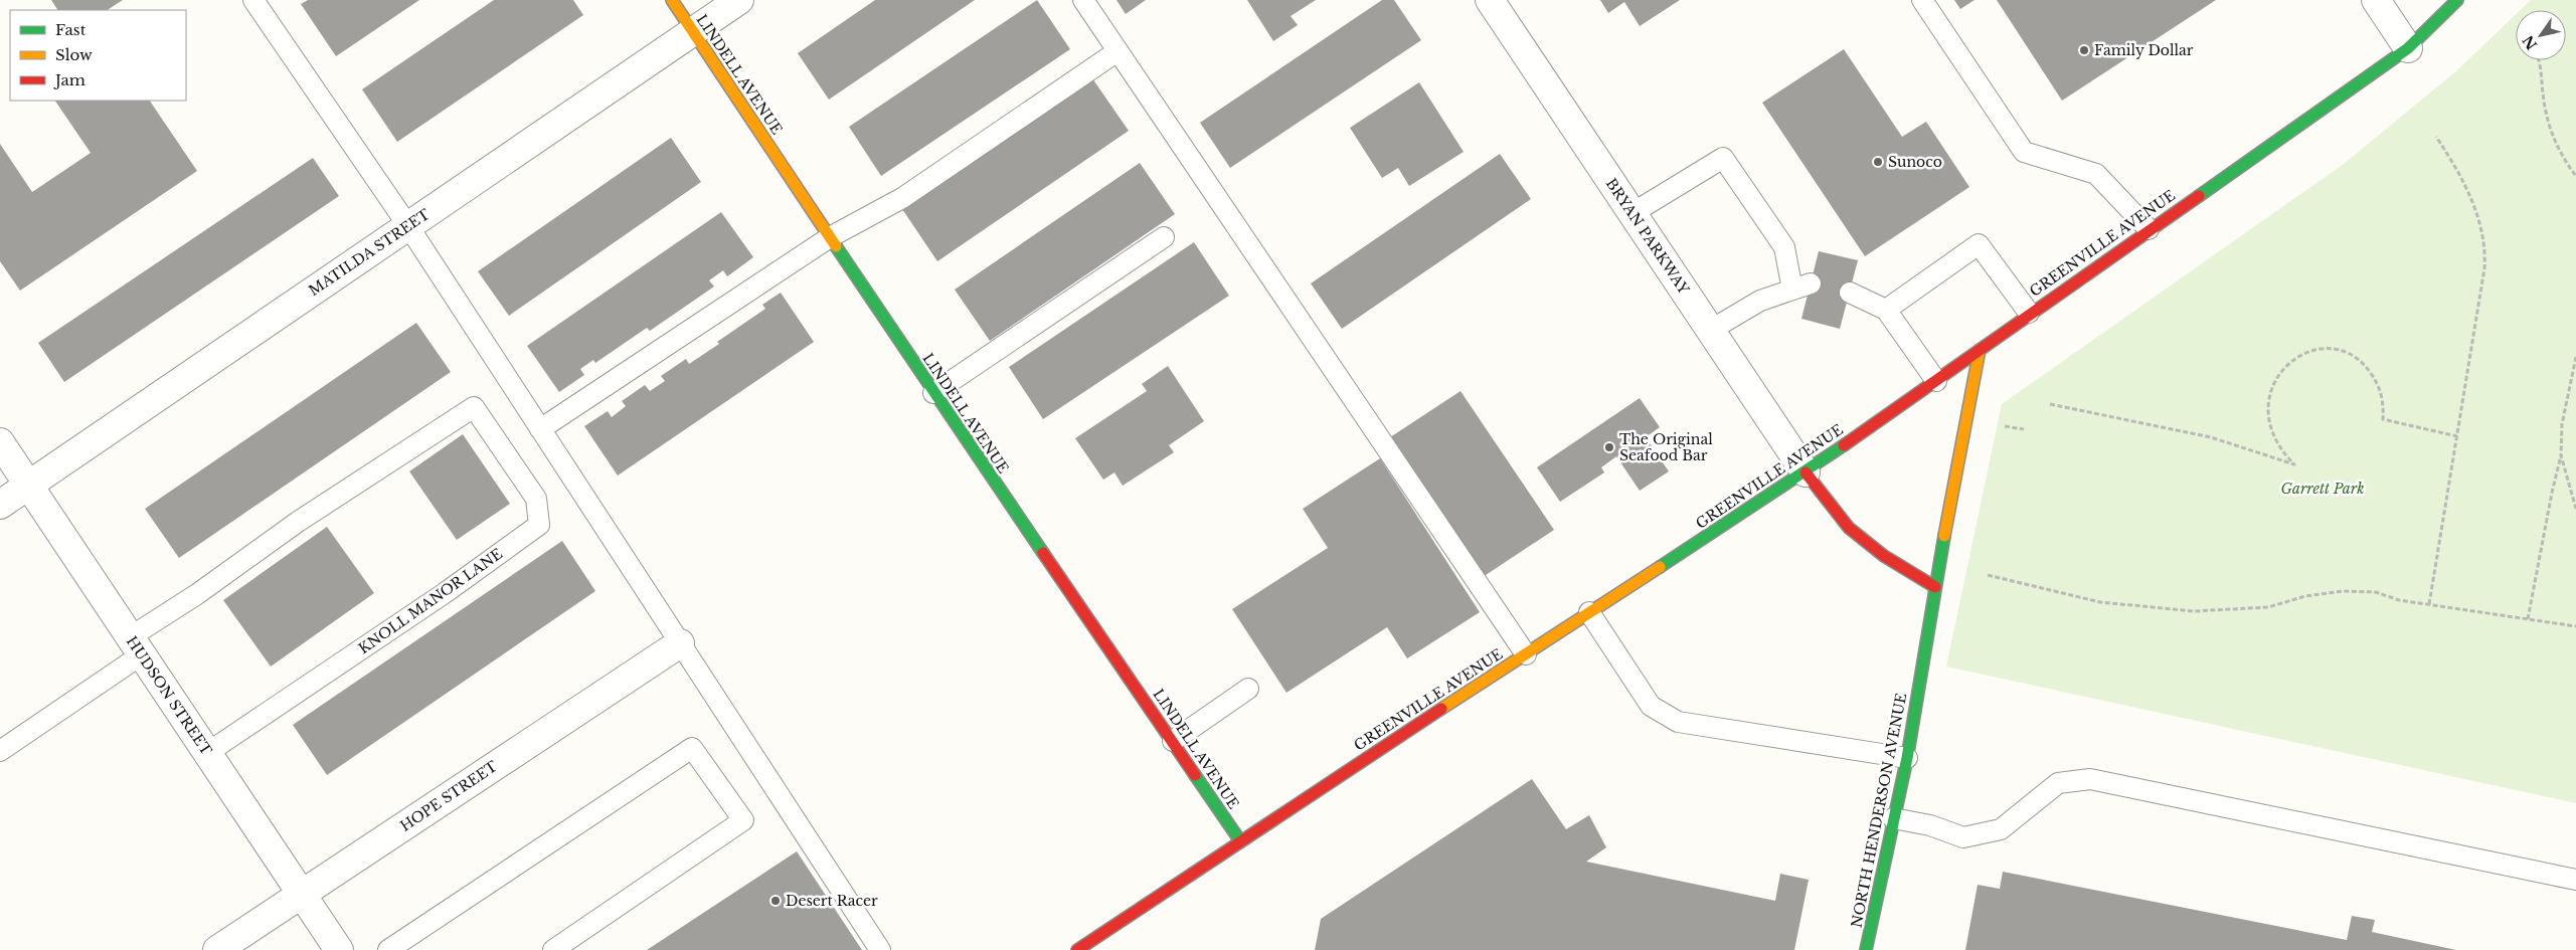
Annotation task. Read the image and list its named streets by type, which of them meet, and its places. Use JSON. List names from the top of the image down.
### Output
{
  "streets": {
    "street": [
      "LINDELL AVENUE",
      "BRYAN PARKWAY",
      "GREENVILLE AVENUE",
      "MATILDA STREET",
      "HUDSON STREET",
      "HOPE STREET",
      "NORTH HENDERSON AVENUE"
    ],
    "lane": ["KNOLL MANOR LANE"]
  },
  "crossings": [
    ["LINDELL AVENUE", "GREENVILLE AVENUE"],
    ["LINDELL AVENUE", "MATILDA STREET"],
    ["BRYAN PARKWAY", "GREENVILLE AVENUE"],
    ["GREENVILLE AVENUE", "NORTH HENDERSON AVENUE"],
    ["MATILDA STREET", "HUDSON STREET"],
    ["KNOLL MANOR LANE", "HUDSON STREET"],
    ["HUDSON STREET", "HOPE STREET"]
  ],
  "parks": ["Garrett Park"],
  "places": [
    "Family Dollar",
    "Sunoco",
    "The Original Seafood Bar",
    "Desert Racer"
  ],
  "legend": ["Fast", "Slow", "Jam"],
  "north": "bottom left"
}
